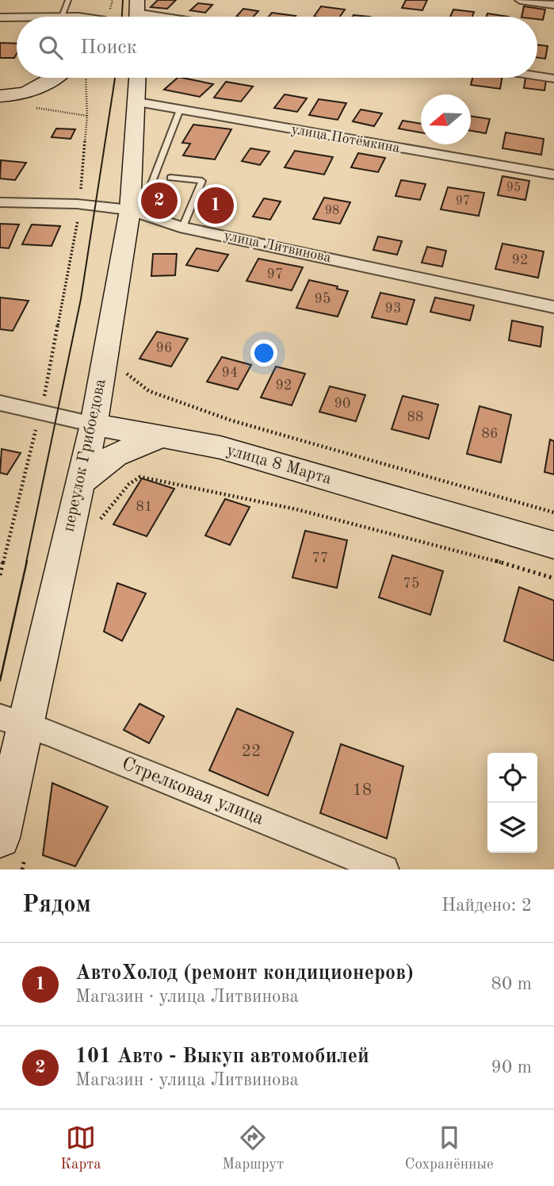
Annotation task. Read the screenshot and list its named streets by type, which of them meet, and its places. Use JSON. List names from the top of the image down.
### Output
{
  "streets": {
    "street": [
      "улица Потёмкина",
      "улица Литвинова",
      "переулок Грибоедова",
      "улица 8 Марта",
      "Стрелковая улица"
    ]
  },
  "crossings": [
    ["улица Потёмкина", "переулок Грибоедова"],
    ["улица Литвинова", "переулок Грибоедова"],
    ["переулок Грибоедова", "улица 8 Марта"],
    ["переулок Грибоедова", "Стрелковая улица"]
  ],
  "house_numbers": [
    "95",
    "97",
    "98",
    "92",
    "97",
    "95",
    "93",
    "96",
    "94",
    "92",
    "90",
    "88",
    "86",
    "81",
    "77",
    "75",
    "22",
    "18"
  ],
  "north": "left",
  "page": {
    "search": "Поиск",
    "pins": ["2", "1"],
    "heading": ["Рядом", "Найдено: 2"],
    "list": [
      {
        "mark": "1",
        "name": "АвтоХолод (ремонт кондиционеров)",
        "note": "Магазин · улица Литвинова",
        "value": "80 m"
      },
      {
        "mark": "2",
        "name": "101 Авто - Выкуп автомобилей",
        "note": "Магазин · улица Литвинова",
        "value": "90 m"
      }
    ],
    "nav": ["Карта", "Маршрут", "Сохранённые"]
  }
}
